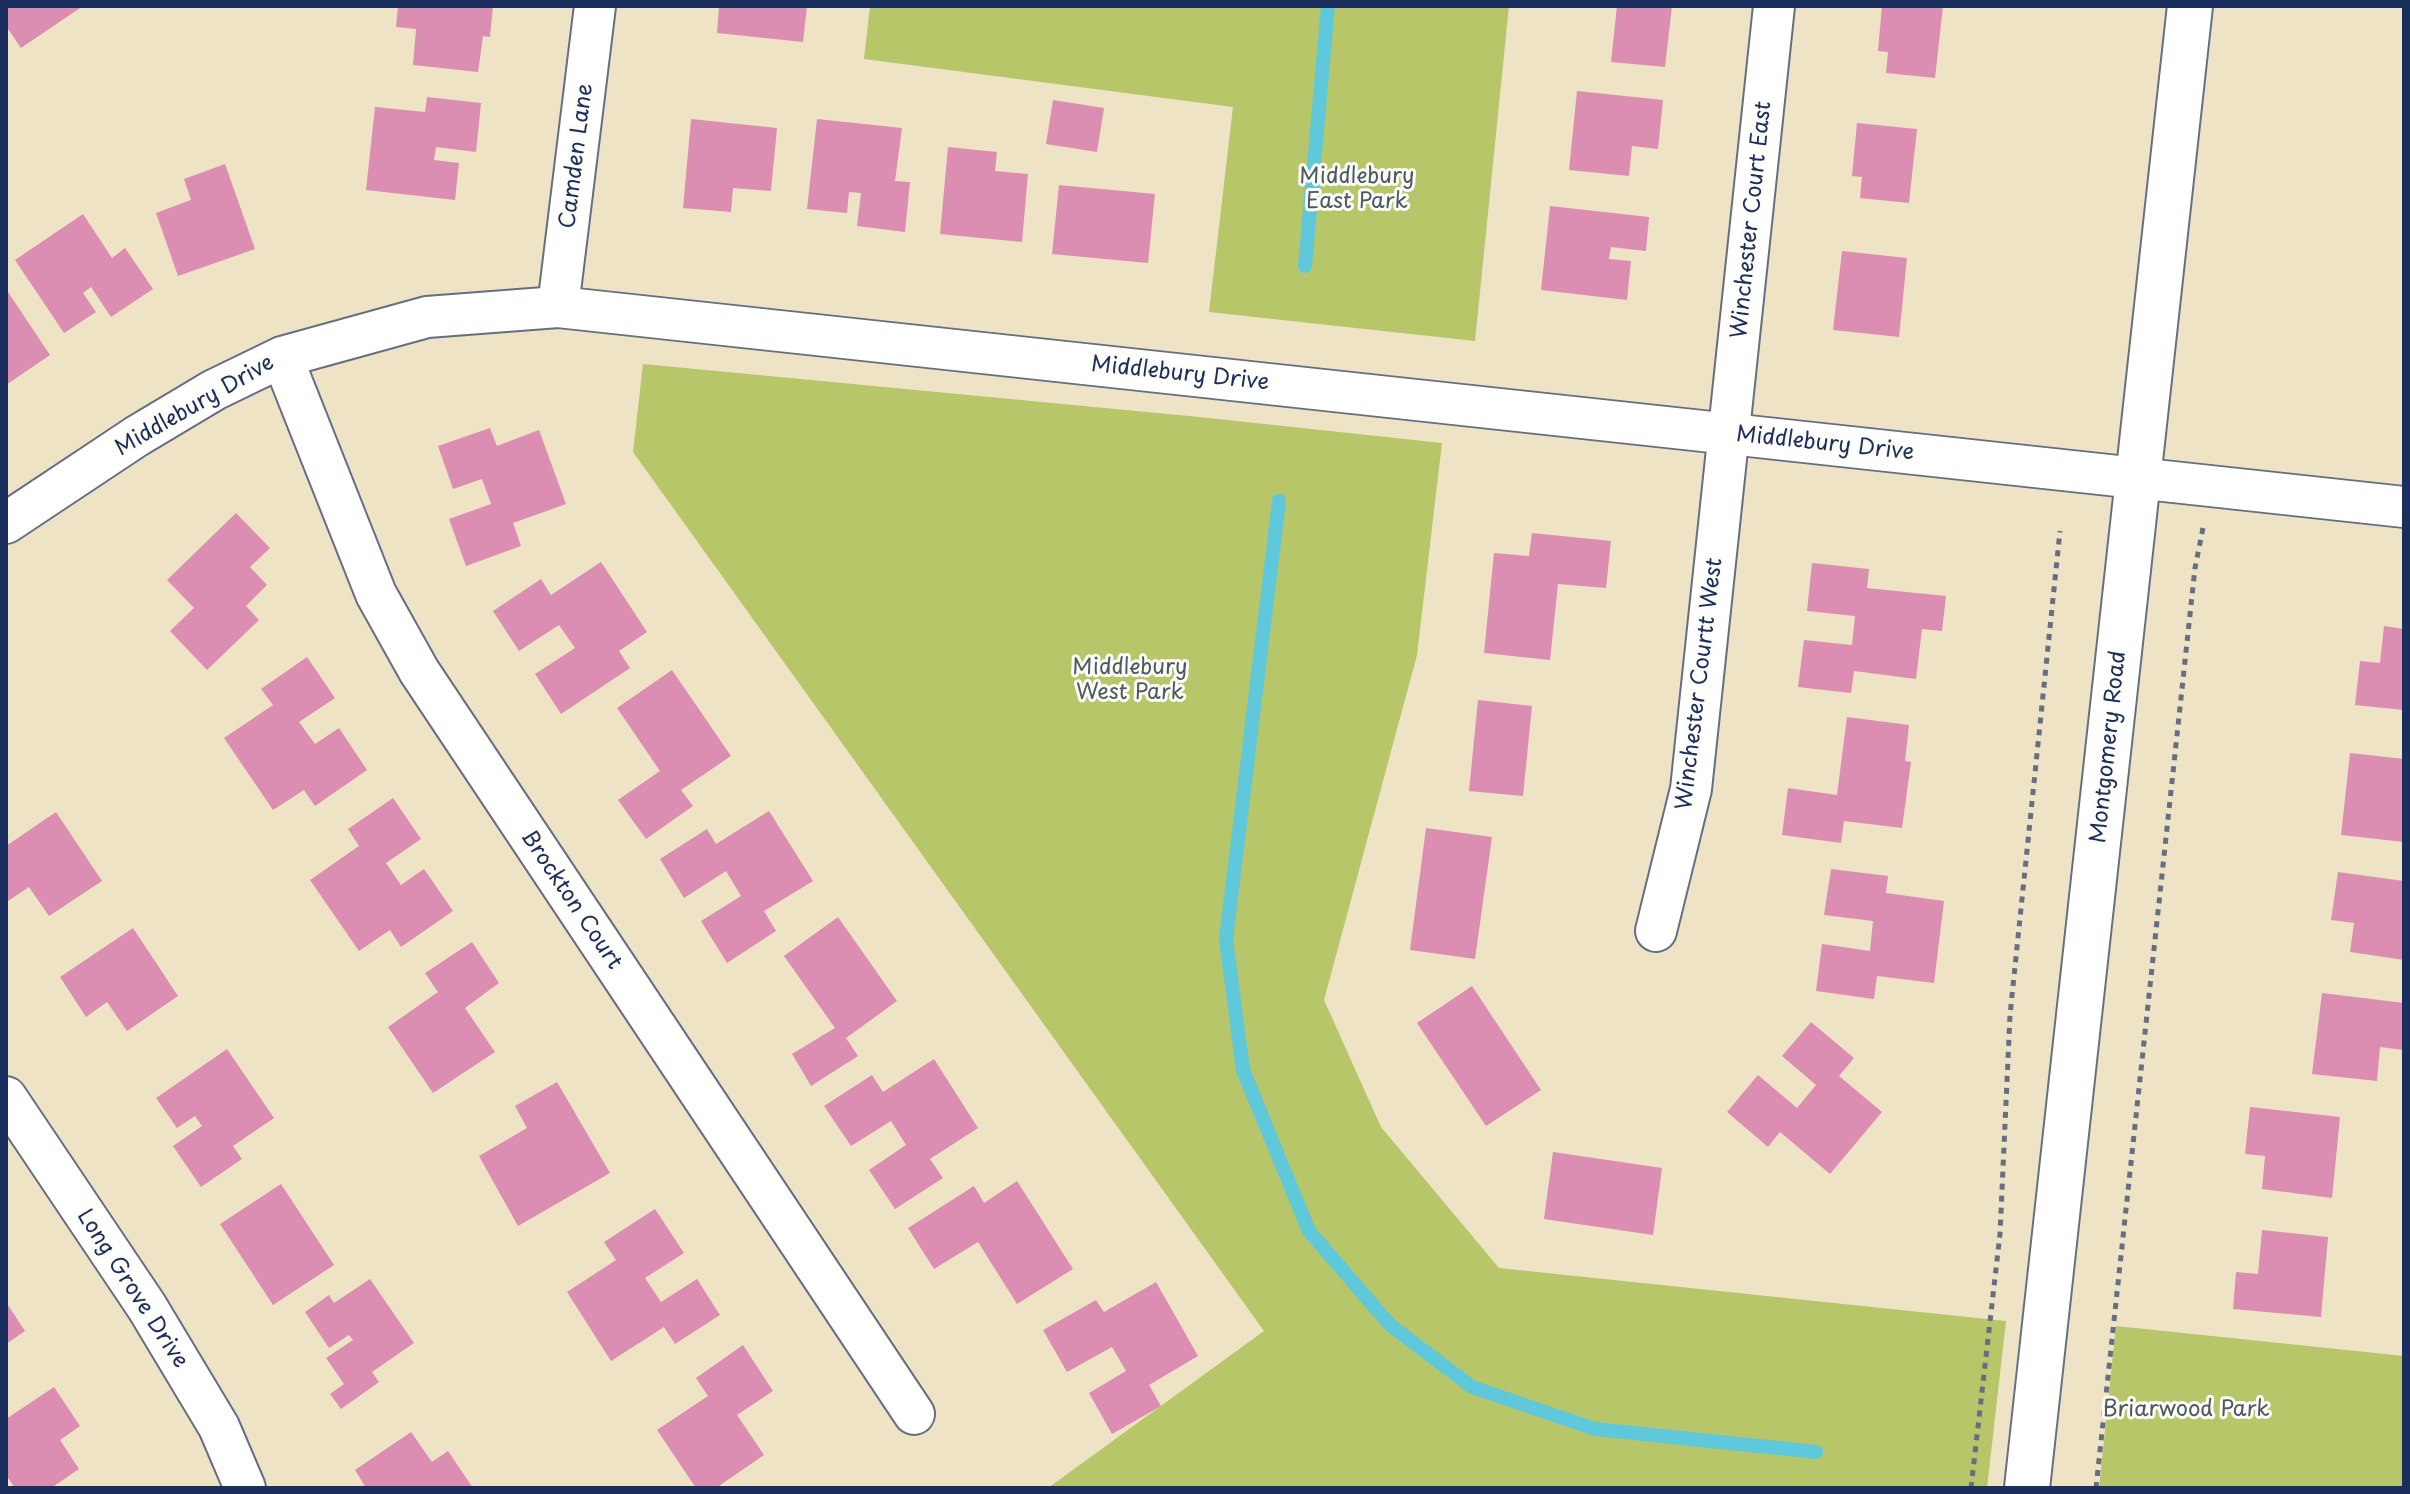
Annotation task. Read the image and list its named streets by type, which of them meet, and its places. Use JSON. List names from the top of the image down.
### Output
{
  "streets": {
    "street": [
      "Camden Lane",
      "Winchester Court East",
      "Middlebury Drive",
      "Winchester Courtt West",
      "Montgomery Road",
      "Brockton Court",
      "Long Grove Drive"
    ]
  },
  "crossings": [
    ["Camden Lane", "Middlebury Drive"],
    ["Winchester Court East", "Middlebury Drive"],
    ["Winchester Court East", "Winchester Courtt West"],
    ["Middlebury Drive", "Winchester Courtt West"],
    ["Middlebury Drive", "Montgomery Road"],
    ["Middlebury Drive", "Brockton Court"]
  ],
  "parks": ["Middlebury East Park", "Middlebury West Park", "Briarwood Park"]
}
